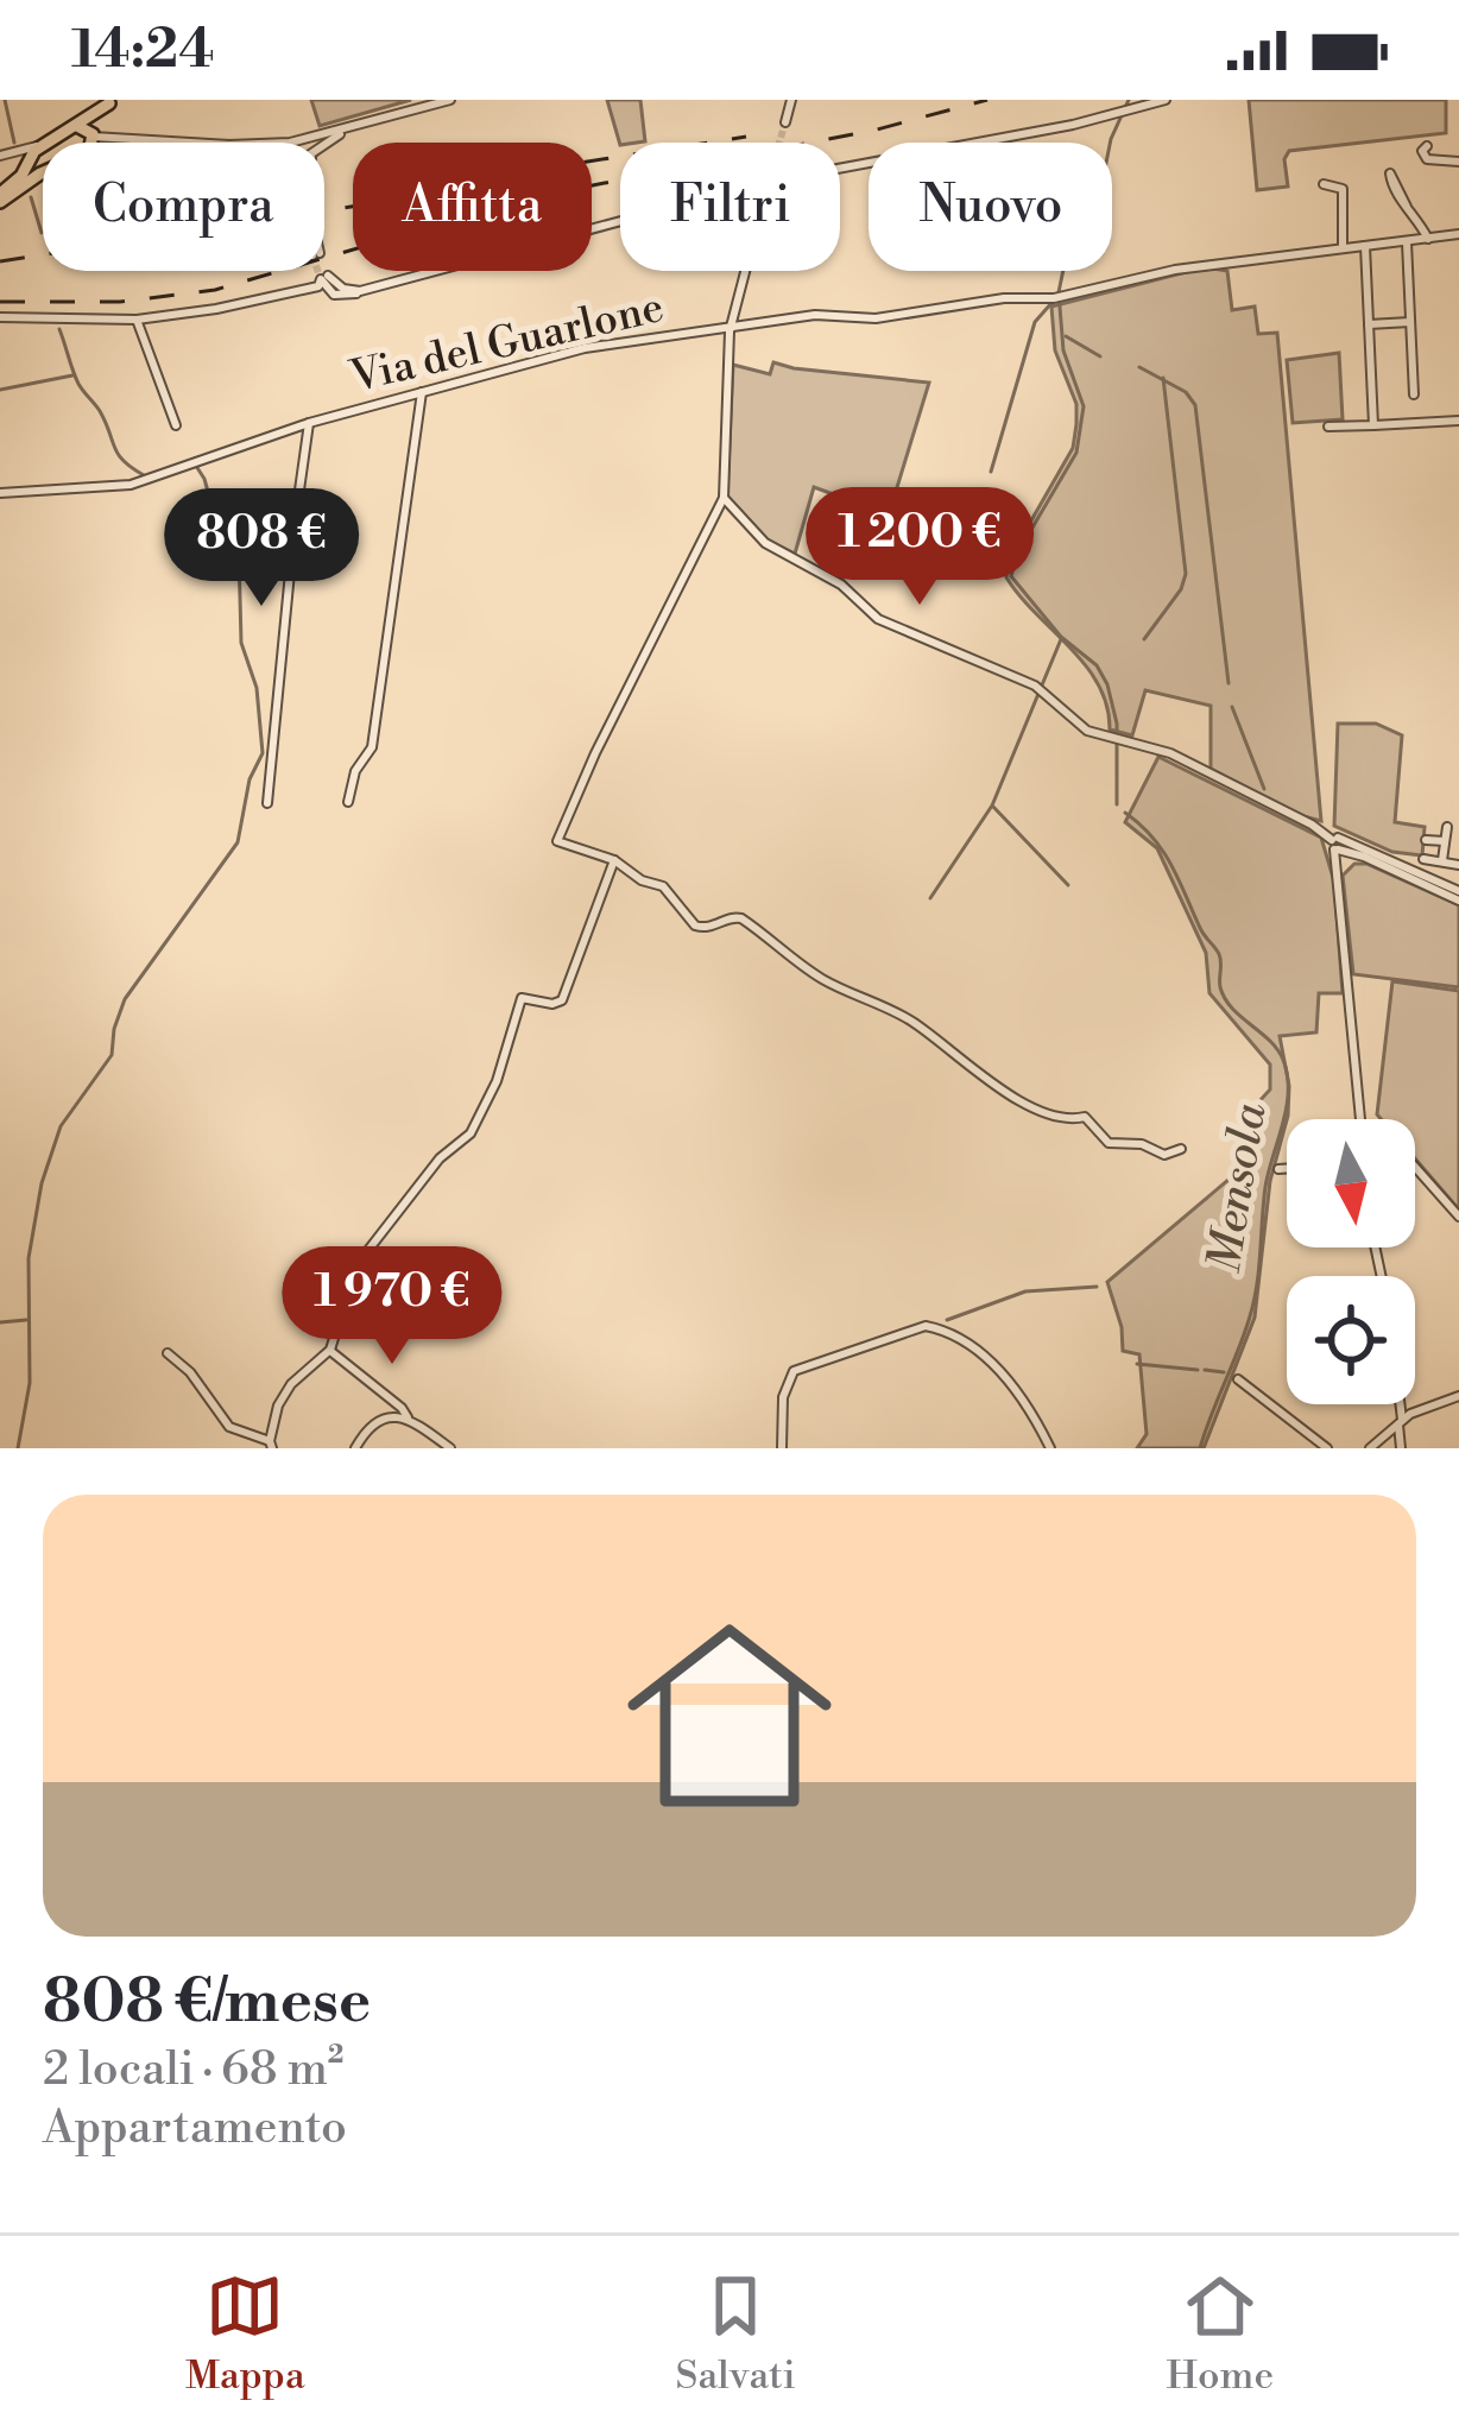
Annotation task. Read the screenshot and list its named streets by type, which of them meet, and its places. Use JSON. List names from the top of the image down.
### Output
{
  "streets": {
    "street": ["Via del Guarlone"]
  },
  "water": ["Mensola"],
  "north": "bottom",
  "page": {
    "status": "14:24",
    "chip": [
      "Compra",
      "Affitta",
      "Filtri",
      "Nuovo"
    ],
    "price": ["1 200 €", "808 €", "1 970 €"],
    "list": [
      {
        "name": "808 €/mese",
        "note": "2 locali · 68 m² · Appartamento"
      }
    ],
    "tabs": ["Mappa", "Salvati", "Home"]
  }
}
